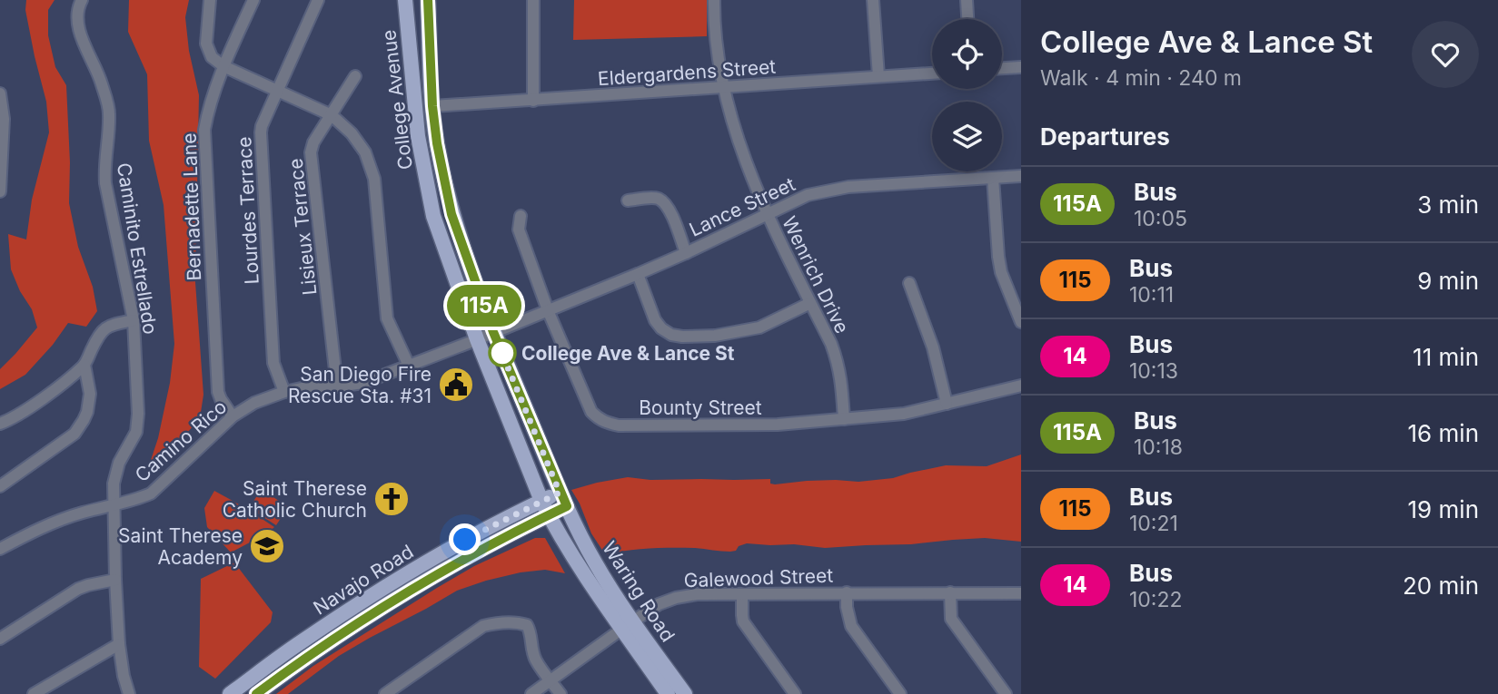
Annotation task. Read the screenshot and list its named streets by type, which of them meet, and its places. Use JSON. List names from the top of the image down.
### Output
{
  "streets": {
    "main road": ["College Avenue", "Navajo Road", "Waring Road"],
    "street": [
      "Eldergardens Street",
      "Bernadette Lane",
      "Lance Street",
      "Lourdes Terrace",
      "Lisieux Terrace",
      "Caminito Estrellado",
      "Wenrich Drive",
      "Bounty Street",
      "Camino Rico",
      "Galewood Street"
    ]
  },
  "crossings": [
    ["Eldergardens Street", "College Avenue"],
    ["Eldergardens Street", "Wenrich Drive"],
    ["College Avenue", "Lance Street"],
    ["College Avenue", "Camino Rico"],
    ["College Avenue", "Navajo Road"],
    ["College Avenue", "Waring Road"],
    ["Bernadette Lane", "Camino Rico"],
    ["Lance Street", "Wenrich Drive"],
    ["Lance Street", "Bounty Street"],
    ["Lance Street", "Camino Rico"],
    ["Lourdes Terrace", "Camino Rico"],
    ["Lisieux Terrace", "Camino Rico"],
    ["Caminito Estrellado", "Camino Rico"],
    ["Wenrich Drive", "Bounty Street"],
    ["Galewood Street", "Waring Road"],
    ["Navajo Road", "Waring Road"]
  ],
  "places": {
    "other": ["College Ave & Lance St"],
    "public building": ["San Diego Fire Rescue Sta. #31"],
    "church": ["Saint Therese Catholic Church"],
    "school or university": ["Saint Therese Academy"]
  },
  "lines": ["bus line 115A"],
  "page": {
    "on_map": "115A",
    "heading": [
      ["College Ave & Lance St", "Walk · 4 min · 240 m"],
      "Departures"
    ],
    "list": [
      {
        "mark": "115A",
        "name": "Bus",
        "note": "10:05",
        "value": "3 min"
      },
      {
        "mark": "115",
        "name": "Bus",
        "note": "10:11",
        "value": "9 min"
      },
      {
        "mark": "14",
        "name": "Bus",
        "note": "10:13",
        "value": "11 min"
      },
      {
        "mark": "115A",
        "name": "Bus",
        "note": "10:18",
        "value": "16 min"
      },
      {
        "mark": "115",
        "name": "Bus",
        "note": "10:21",
        "value": "19 min"
      },
      {
        "mark": "14",
        "name": "Bus",
        "note": "10:22",
        "value": "20 min"
      }
    ]
  }
}
